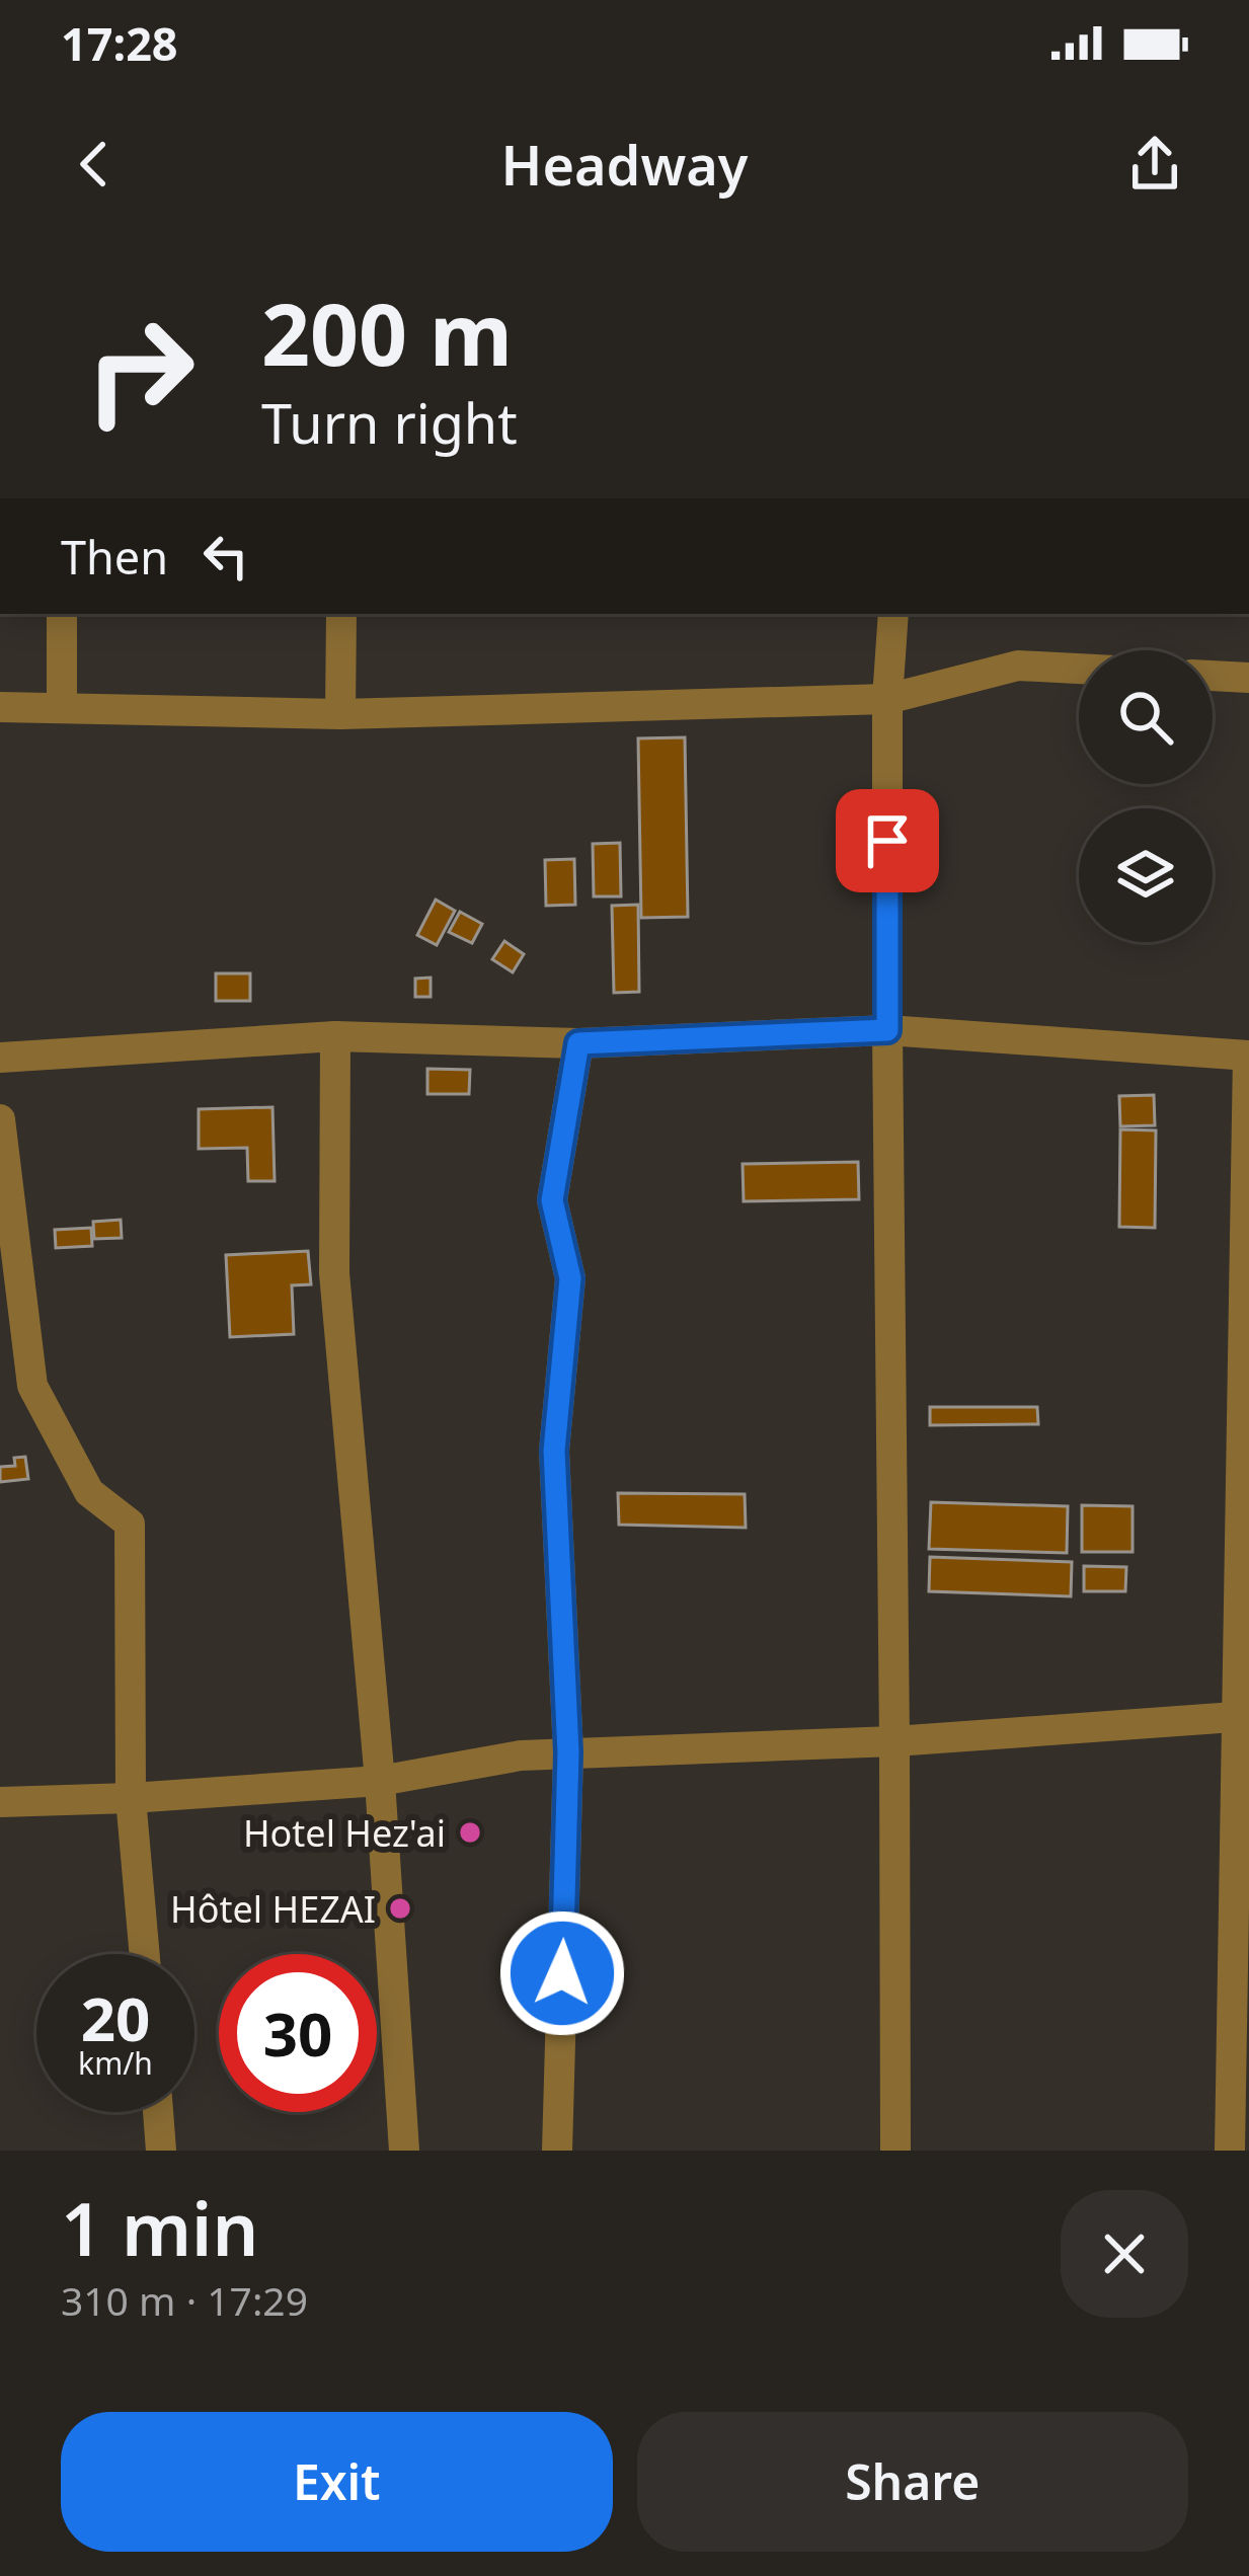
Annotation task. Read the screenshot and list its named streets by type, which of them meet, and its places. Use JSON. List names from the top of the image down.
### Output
{
  "places": ["Hotel Hez'ai", "Hôtel HEZAI"],
  "page": {
    "status": "17:28",
    "header": "Headway",
    "turn": ["200 m", "Turn right"],
    "then": "Then",
    "speed": "20 km/h",
    "limit": "30",
    "heading": ["1 min", "310 m · 17:29"],
    "buttons": ["Exit", "Share"]
  }
}
